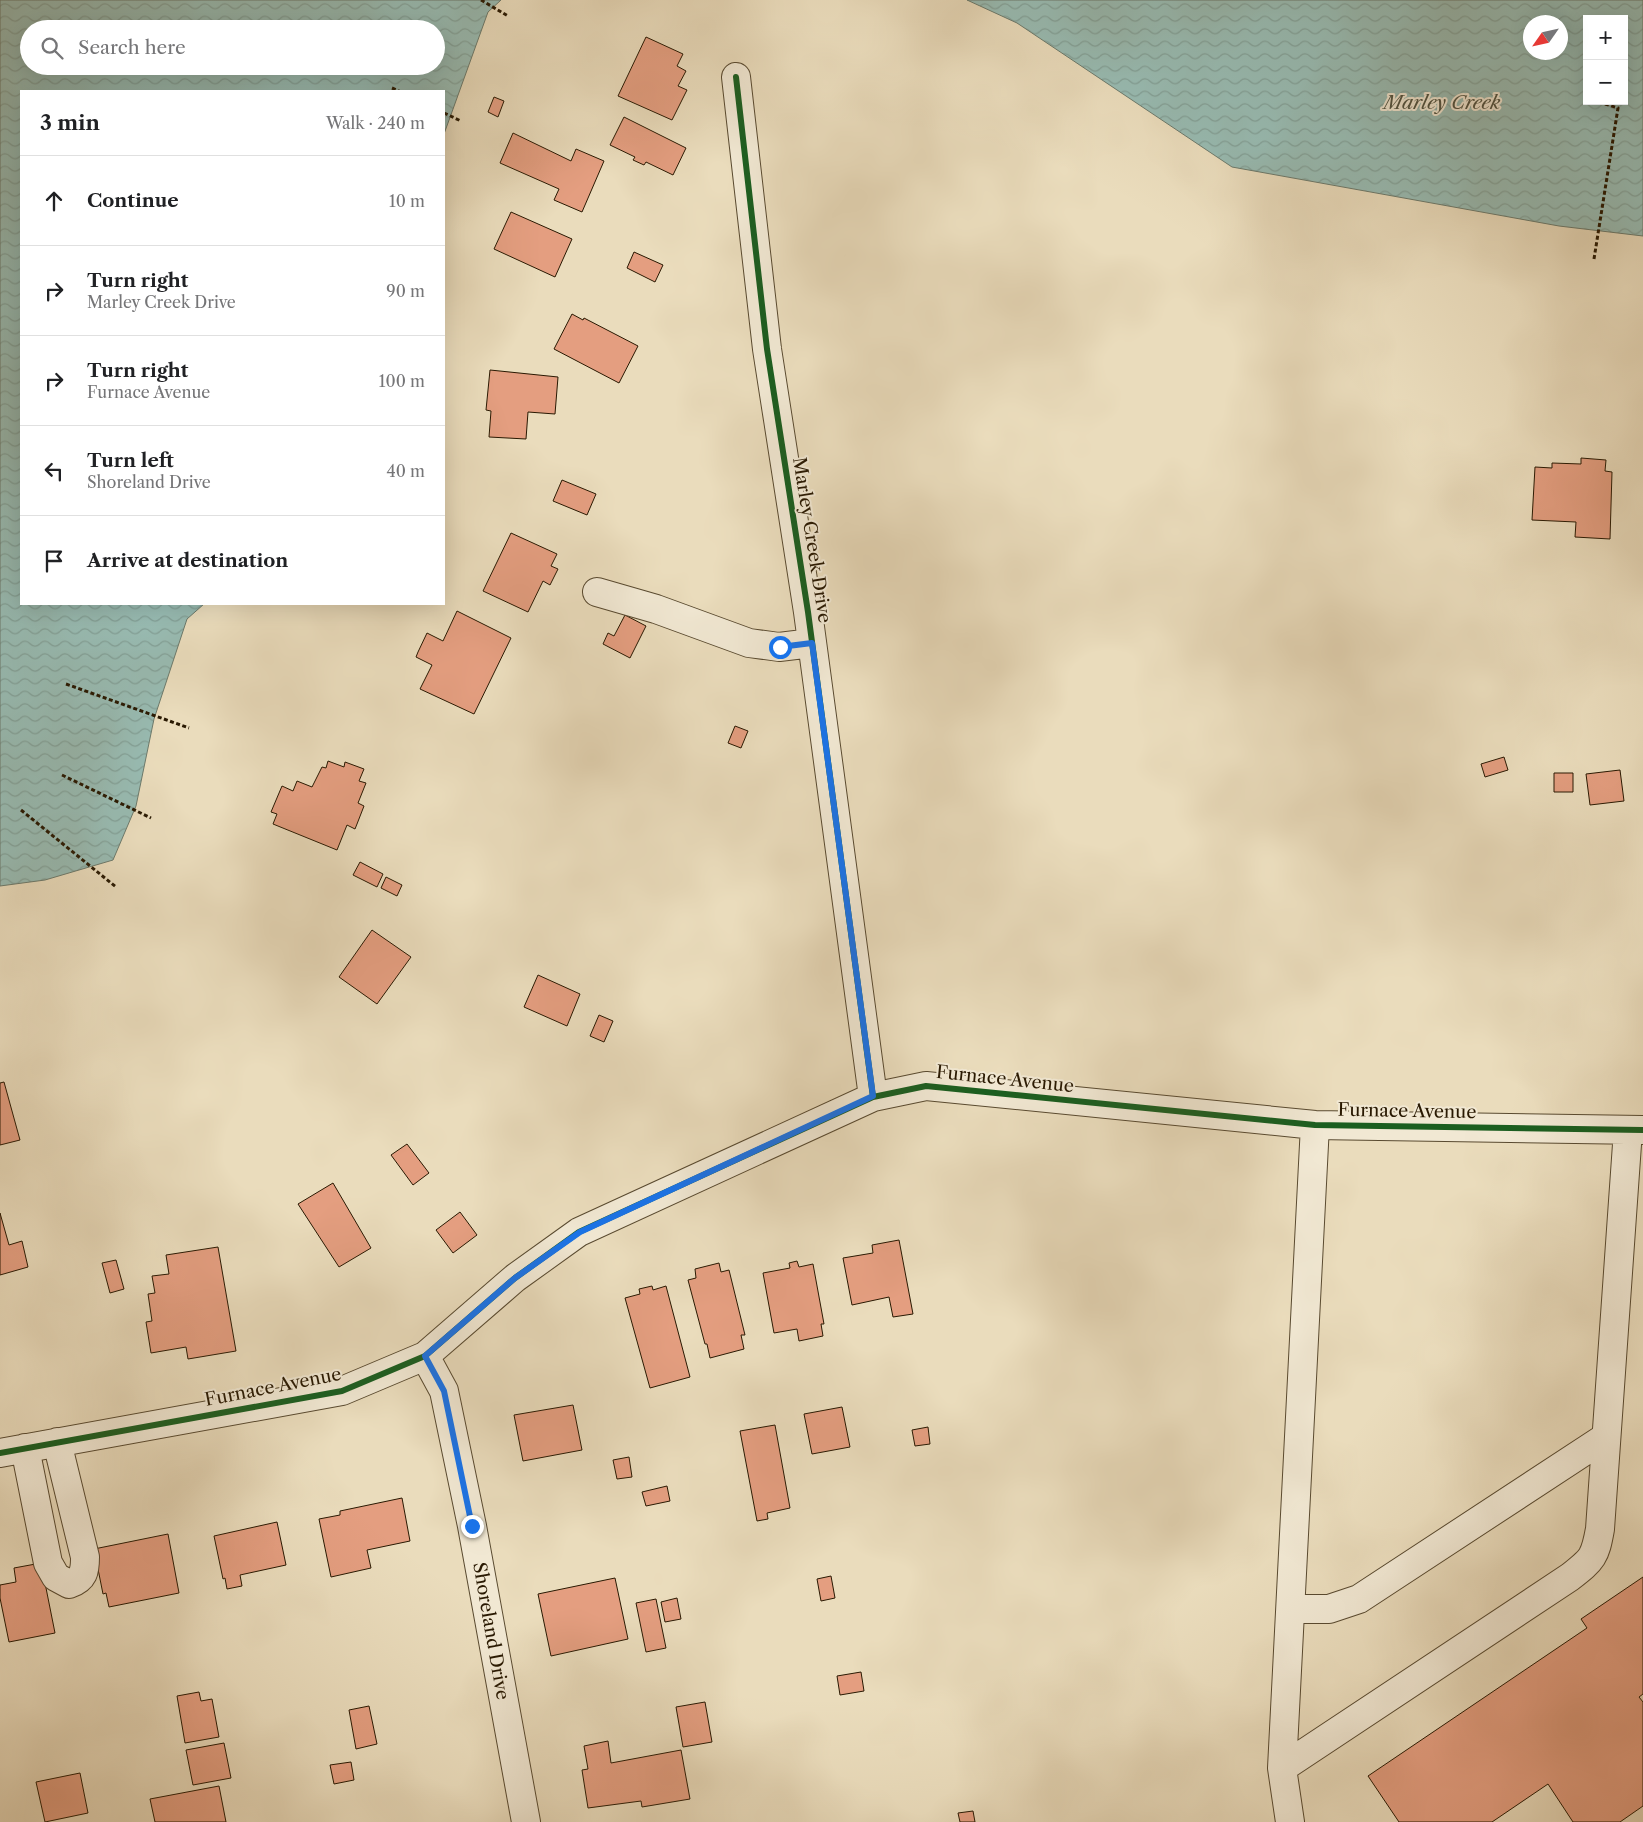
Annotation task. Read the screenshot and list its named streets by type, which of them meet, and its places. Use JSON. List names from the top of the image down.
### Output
{
  "streets": {
    "street": ["Marley Creek Drive", "Furnace Avenue", "Shoreland Drive"]
  },
  "crossings": [
    ["Marley Creek Drive", "Furnace Avenue"],
    ["Furnace Avenue", "Shoreland Drive"]
  ],
  "water": ["Marley Creek"],
  "north": "bottom left",
  "page": {
    "map_buttons": ["+", "−"],
    "search": "Search here",
    "heading": ["3 min", "Walk · 240 m"],
    "list": [
      ["Continue", "10 m"],
      ["Turn right", "Marley Creek Drive", "90 m"],
      ["Turn right", "Furnace Avenue", "100 m"],
      ["Turn left", "Shoreland Drive", "40 m"],
      "Arrive at destination"
    ]
  }
}
